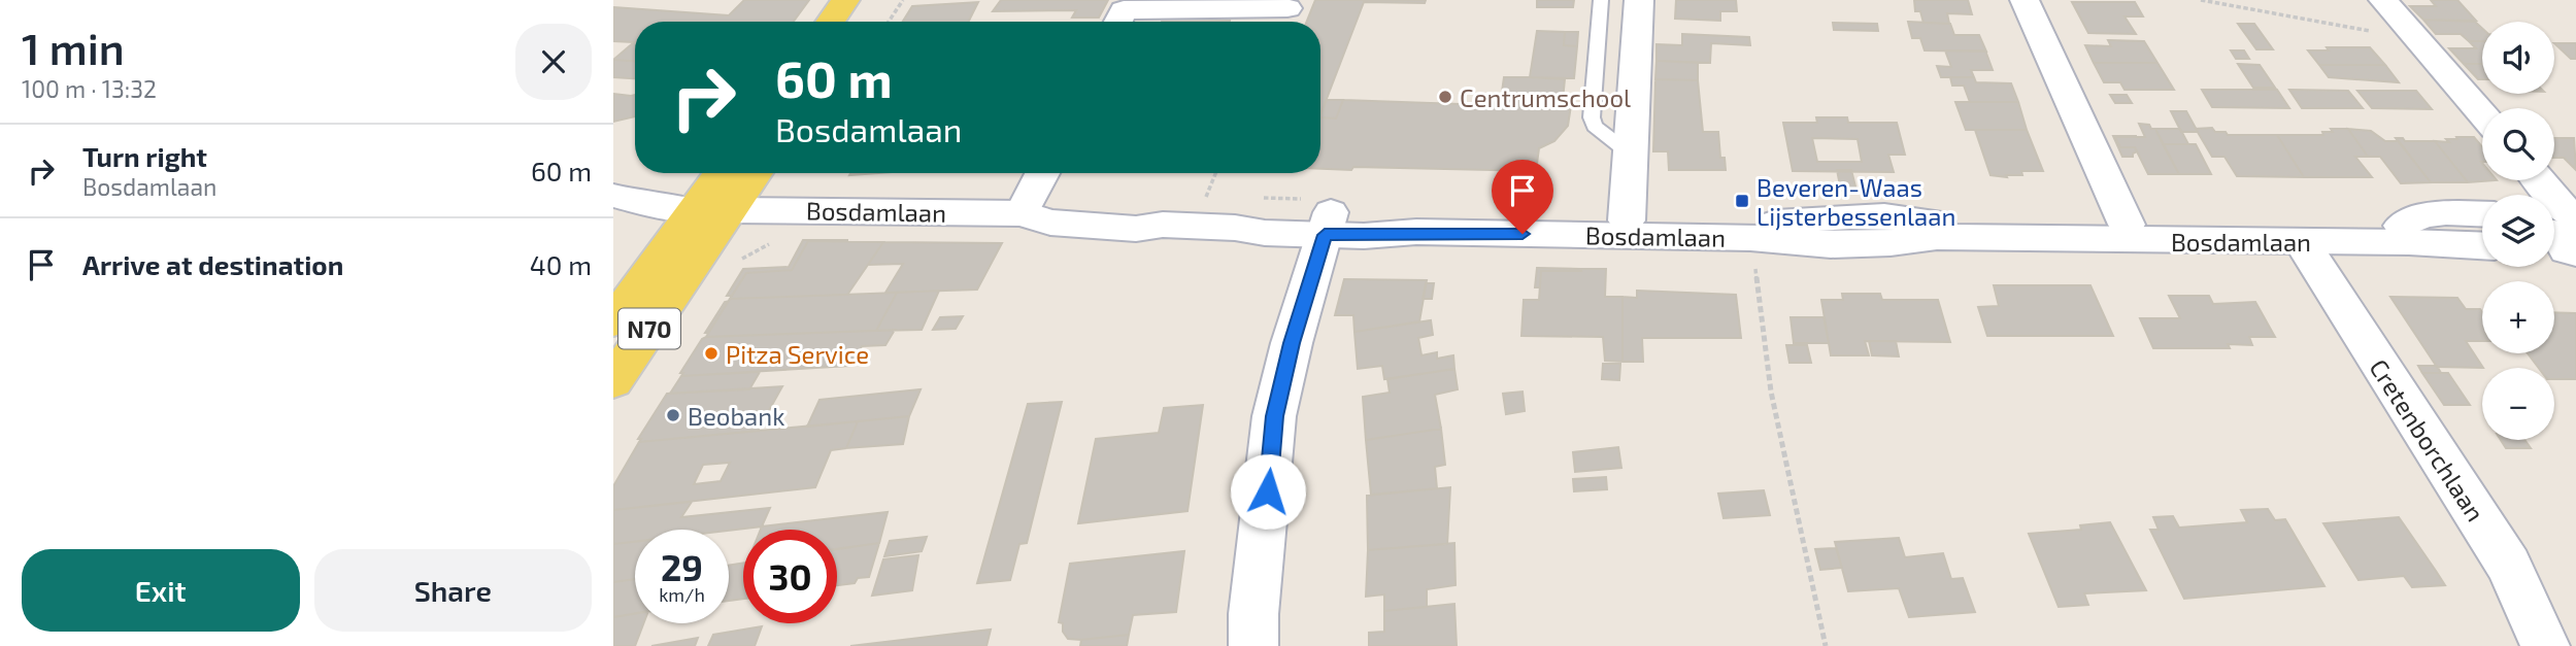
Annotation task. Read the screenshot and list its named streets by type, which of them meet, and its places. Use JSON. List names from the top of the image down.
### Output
{
  "streets": {
    "main road": ["N70"],
    "street": ["Bosdamlaan", "Cretenborchlaan"]
  },
  "crossings": [
    ["Bosdamlaan", "N70"],
    ["Bosdamlaan", "Cretenborchlaan"]
  ],
  "places": {
    "other": ["Centrumschool", "Pitza Service", "Beobank"],
    "transit": ["Beveren-Waas Lijsterbessenlaan"]
  },
  "page": {
    "heading": ["1 min", "100 m · 13:32"],
    "map_buttons": ["+", "−"],
    "turn": ["60 m", "Bosdamlaan"],
    "list": [
      {
        "name": "Turn right",
        "note": "Bosdamlaan",
        "value": "60 m"
      },
      {
        "name": "Arrive at destination",
        "value": "40 m"
      }
    ],
    "speed": "29 km/h",
    "limit": "30",
    "buttons": ["Exit", "Share"]
  }
}
